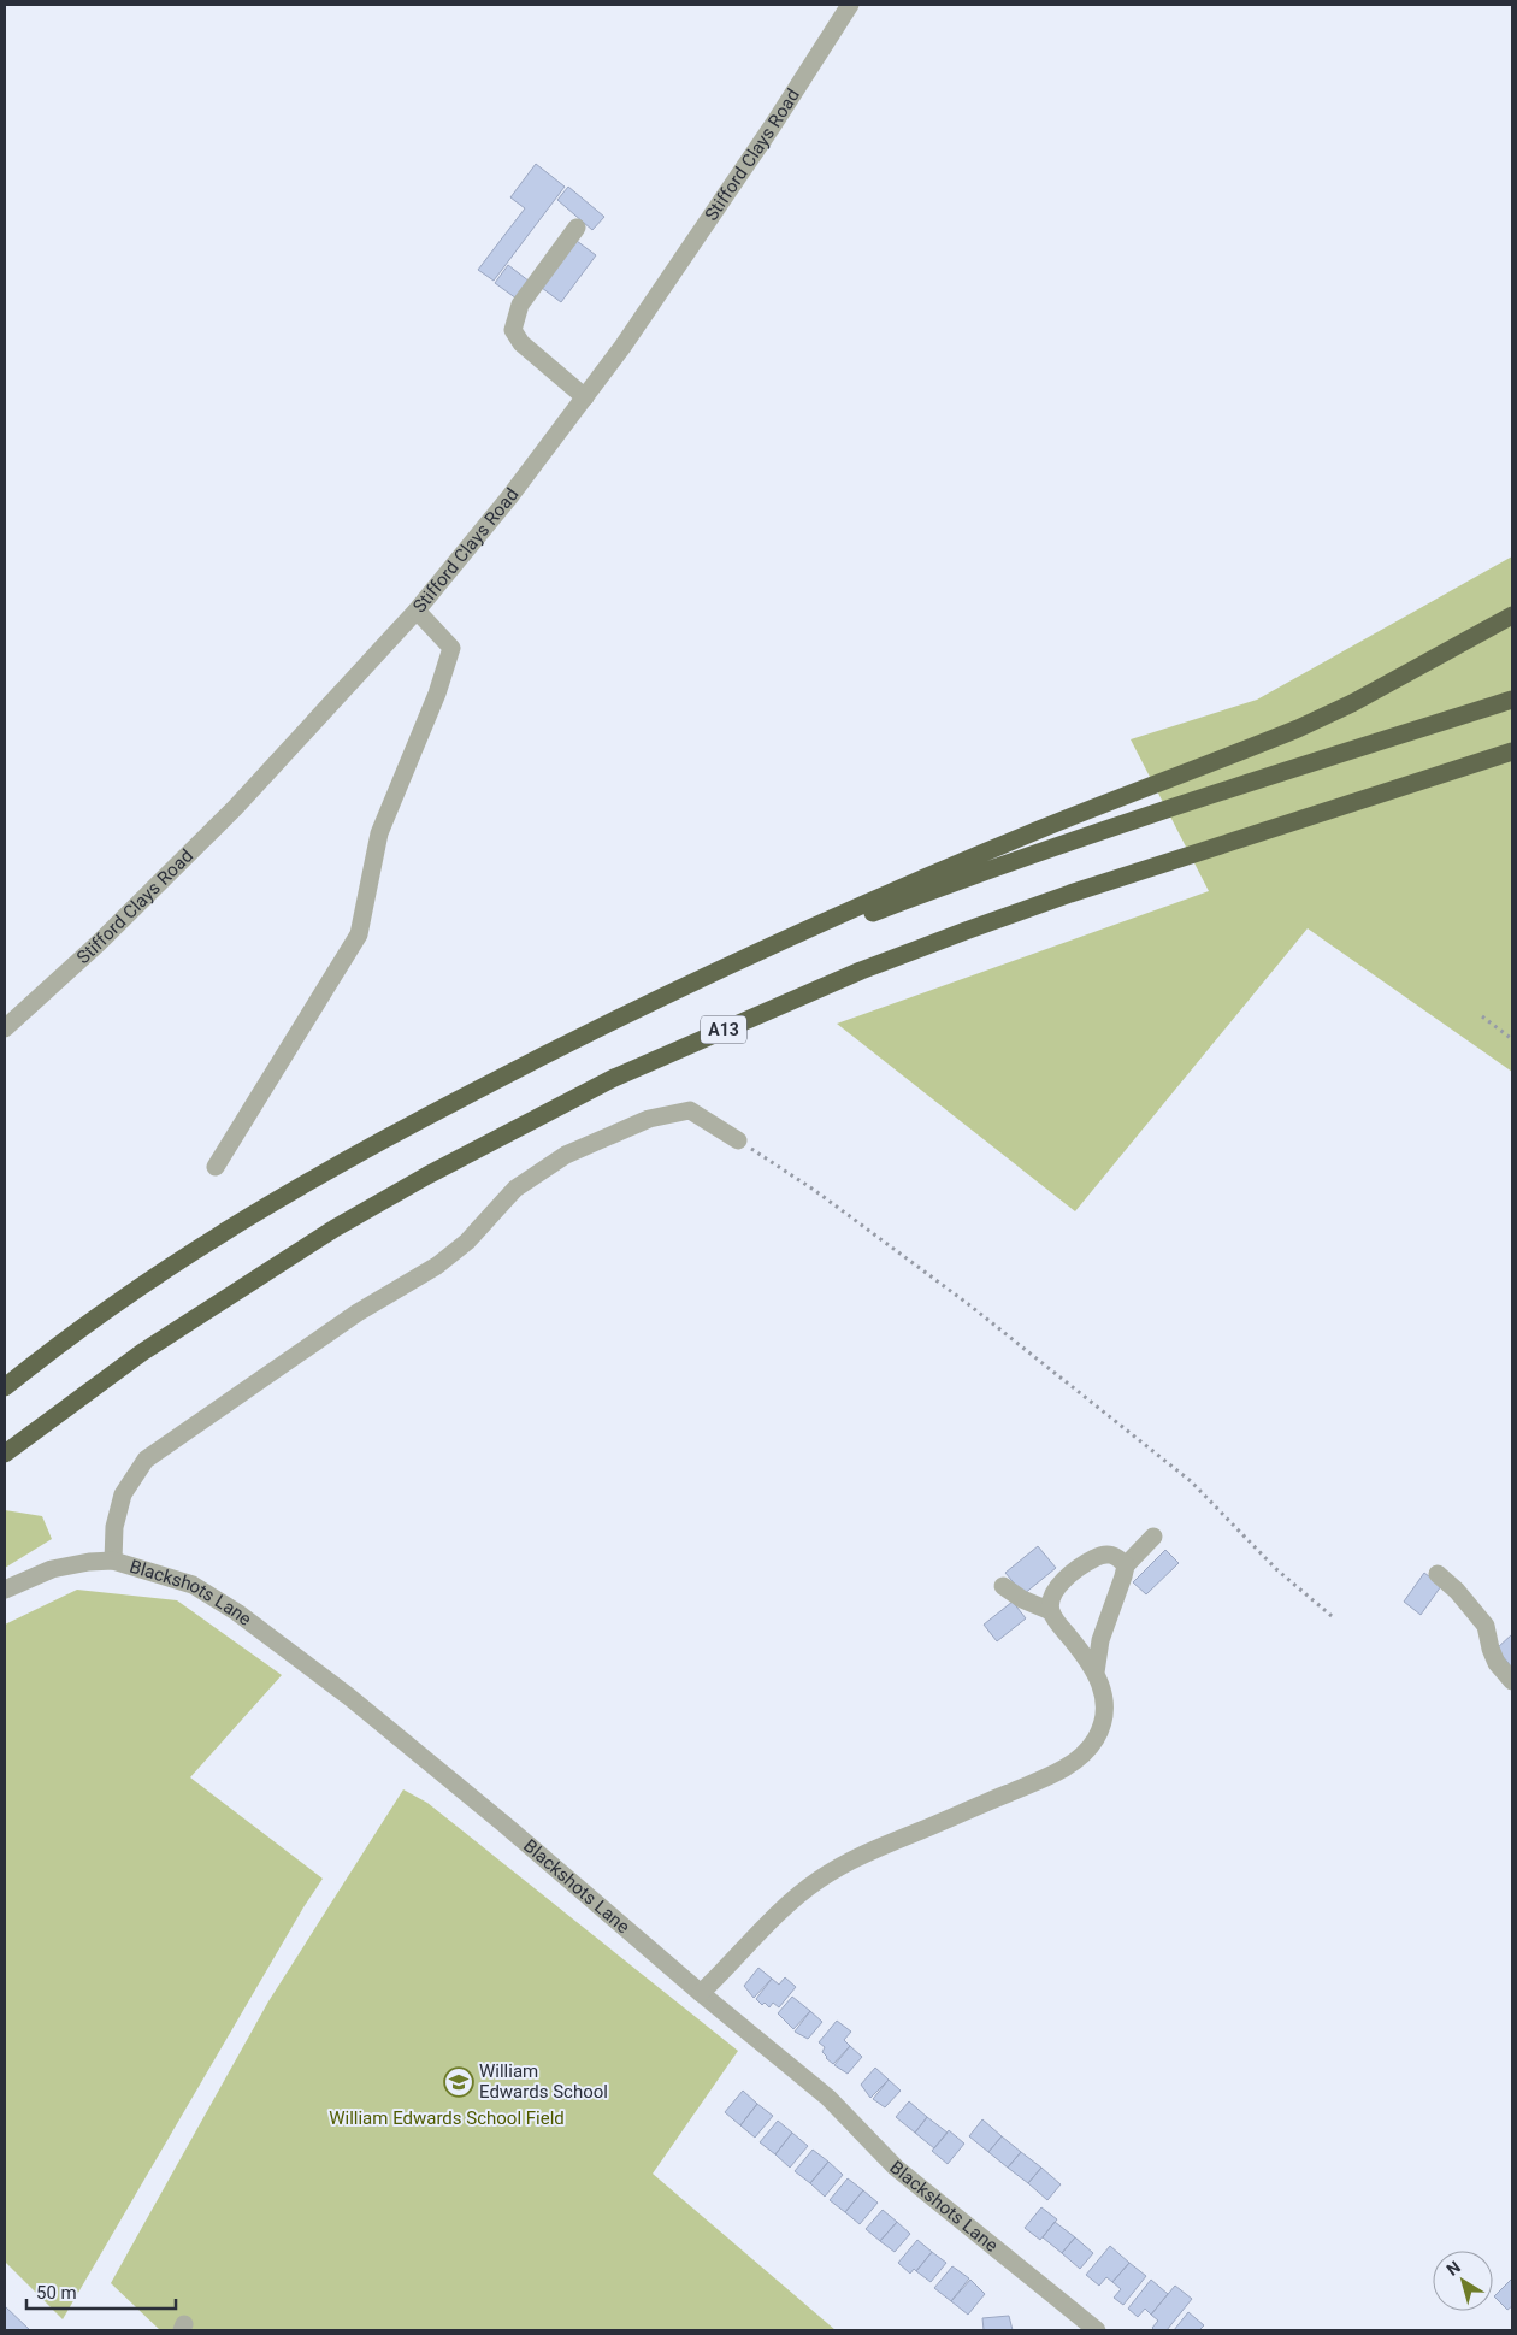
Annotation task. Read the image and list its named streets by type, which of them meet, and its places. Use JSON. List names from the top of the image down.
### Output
{
  "streets": {
    "highway": ["A13"],
    "street": ["Stifford Clays Road", "Blackshots Lane"]
  },
  "parks": ["William Edwards School Field"],
  "places": {
    "school or university": ["William Edwards School"]
  },
  "scale_bar": "50 m",
  "north": "top left"
}
